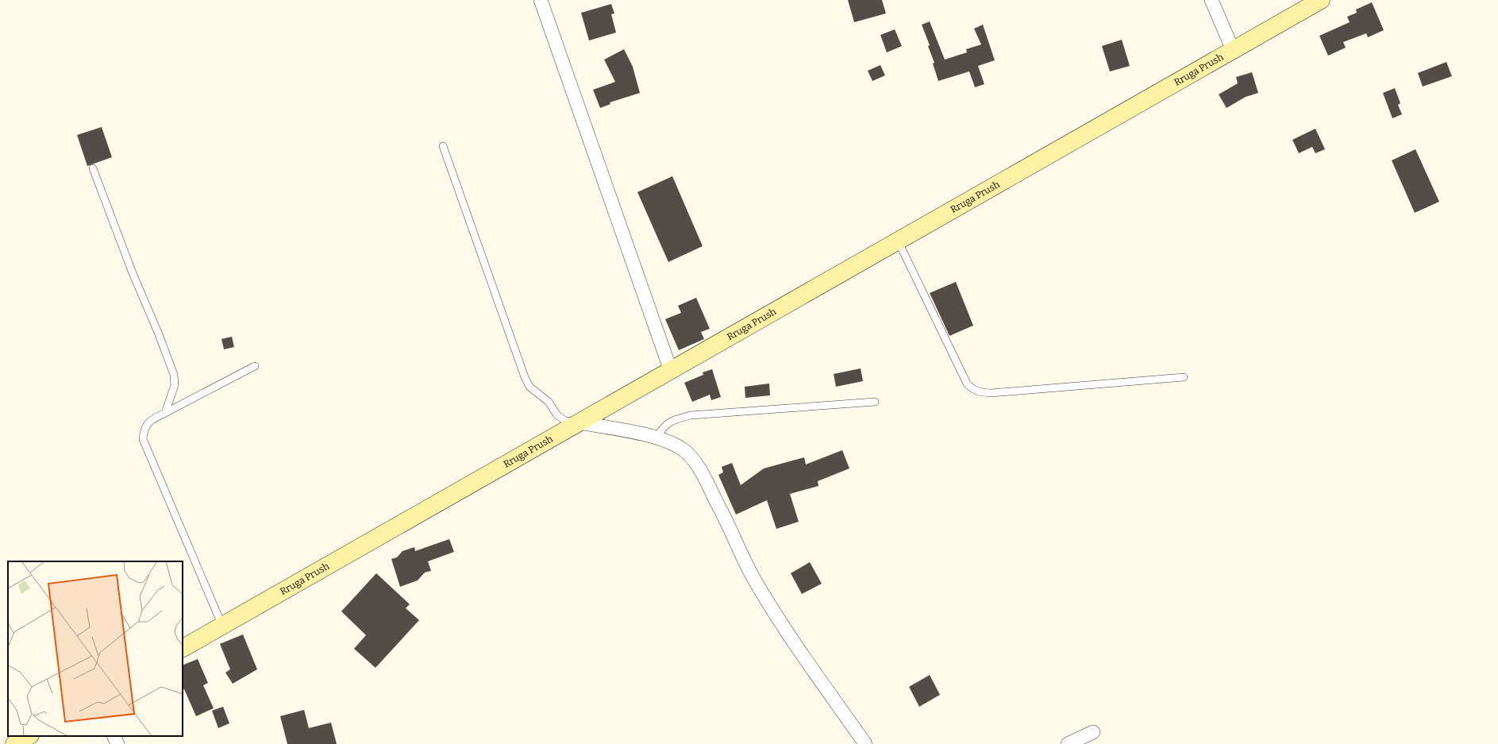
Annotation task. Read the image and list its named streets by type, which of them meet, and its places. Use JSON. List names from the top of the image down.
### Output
{
  "streets": {
    "street": ["Rruga Prush"]
  }
}
